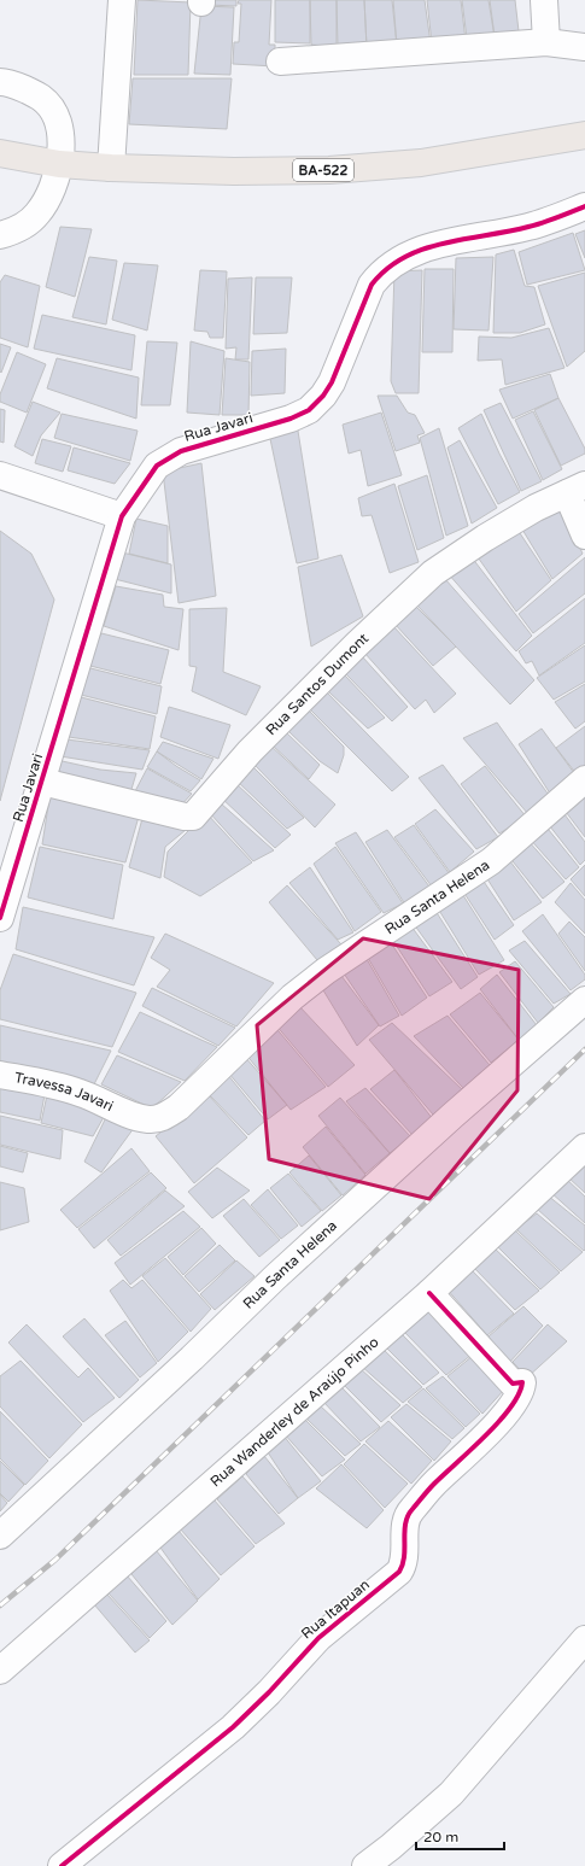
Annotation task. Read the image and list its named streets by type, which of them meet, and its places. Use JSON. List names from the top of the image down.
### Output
{
  "streets": {
    "main road": ["BA-522"],
    "street": [
      "Rua Javari",
      "Rua Santos Dumont",
      "Rua Santa Helena",
      "Travessa Javari",
      "Rua Wanderley de Araújo Pinho",
      "Rua Itapuan"
    ]
  },
  "crossings": [
    ["Rua Javari", "Rua Santos Dumont"],
    ["Rua Santa Helena", "Travessa Javari"],
    ["Rua Wanderley de Araújo Pinho", "Rua Itapuan"]
  ],
  "scale_bar": "20 m"
}
